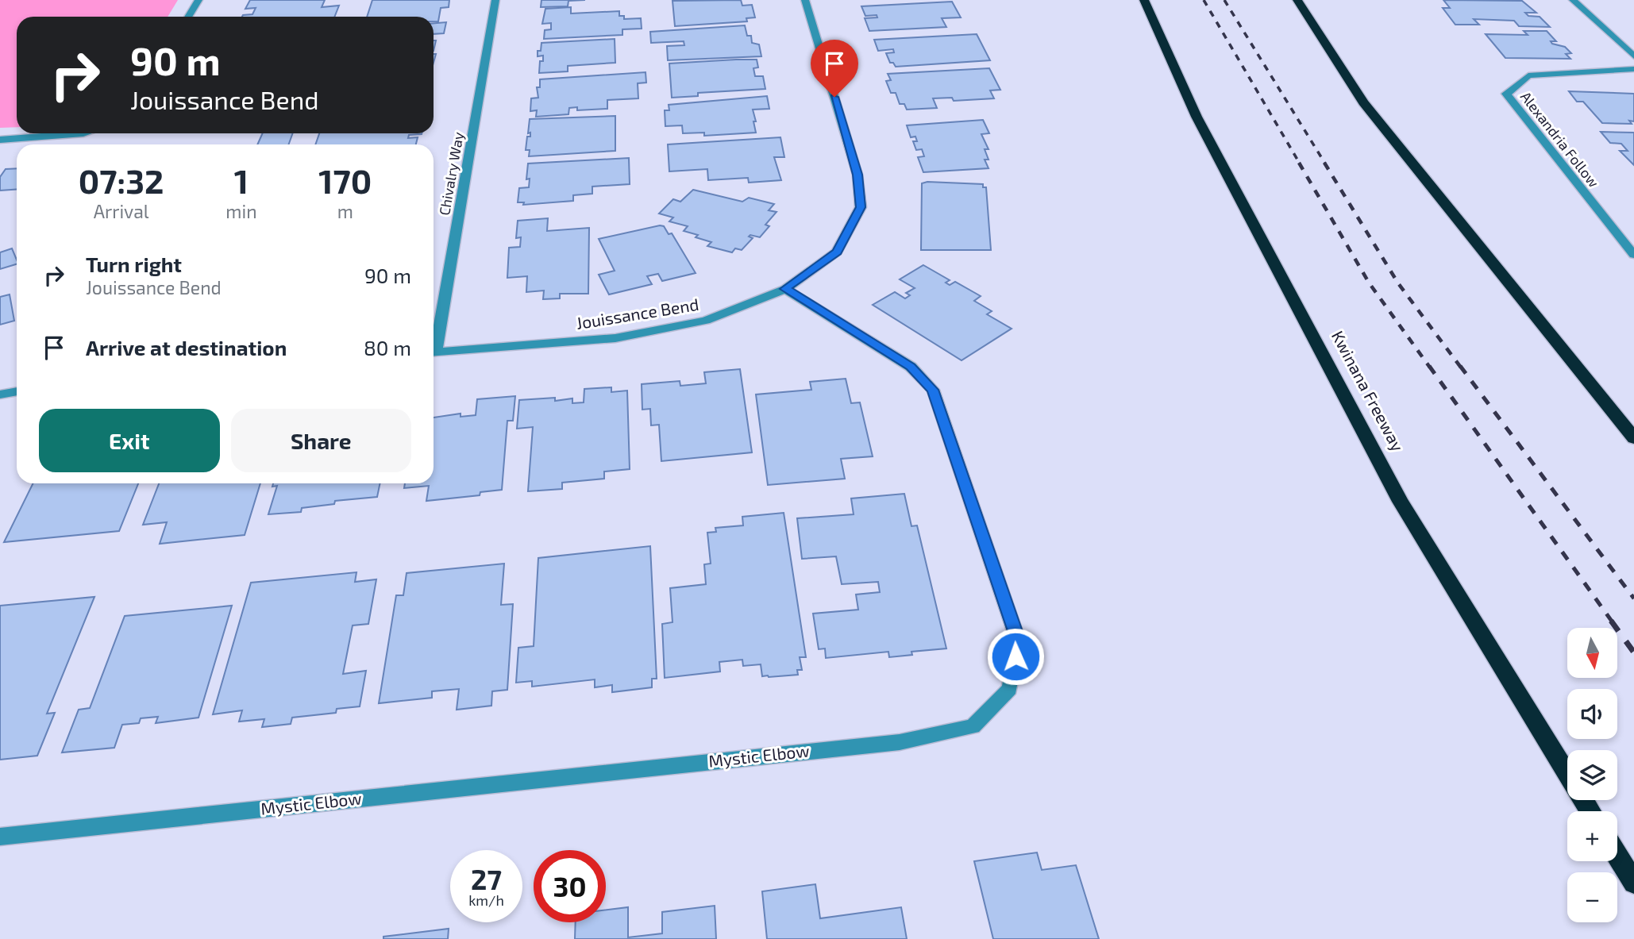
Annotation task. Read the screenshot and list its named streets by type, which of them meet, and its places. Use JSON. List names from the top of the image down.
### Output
{
  "streets": {
    "highway": ["Kwinana Freeway"],
    "street": [
      "Alexandria Follow",
      "Chivalry Way",
      "Jouissance Bend",
      "Mystic Elbow"
    ]
  },
  "crossings": [
    ["Jouissance Bend", "Mystic Elbow"]
  ],
  "north": "bottom",
  "page": {
    "turn": ["90 m", "Jouissance Bend"],
    "eta": [
      "07:32",
      "Arrival",
      "1",
      "min",
      "170",
      "m"
    ],
    "list": [
      {
        "name": "Turn right",
        "note": "Jouissance Bend",
        "value": "90 m"
      },
      {
        "name": "Arrive at destination",
        "value": "80 m"
      }
    ],
    "buttons": ["Exit", "Share"],
    "map_buttons": ["+", "−"],
    "speed": "27 km/h",
    "limit": "30"
  }
}
